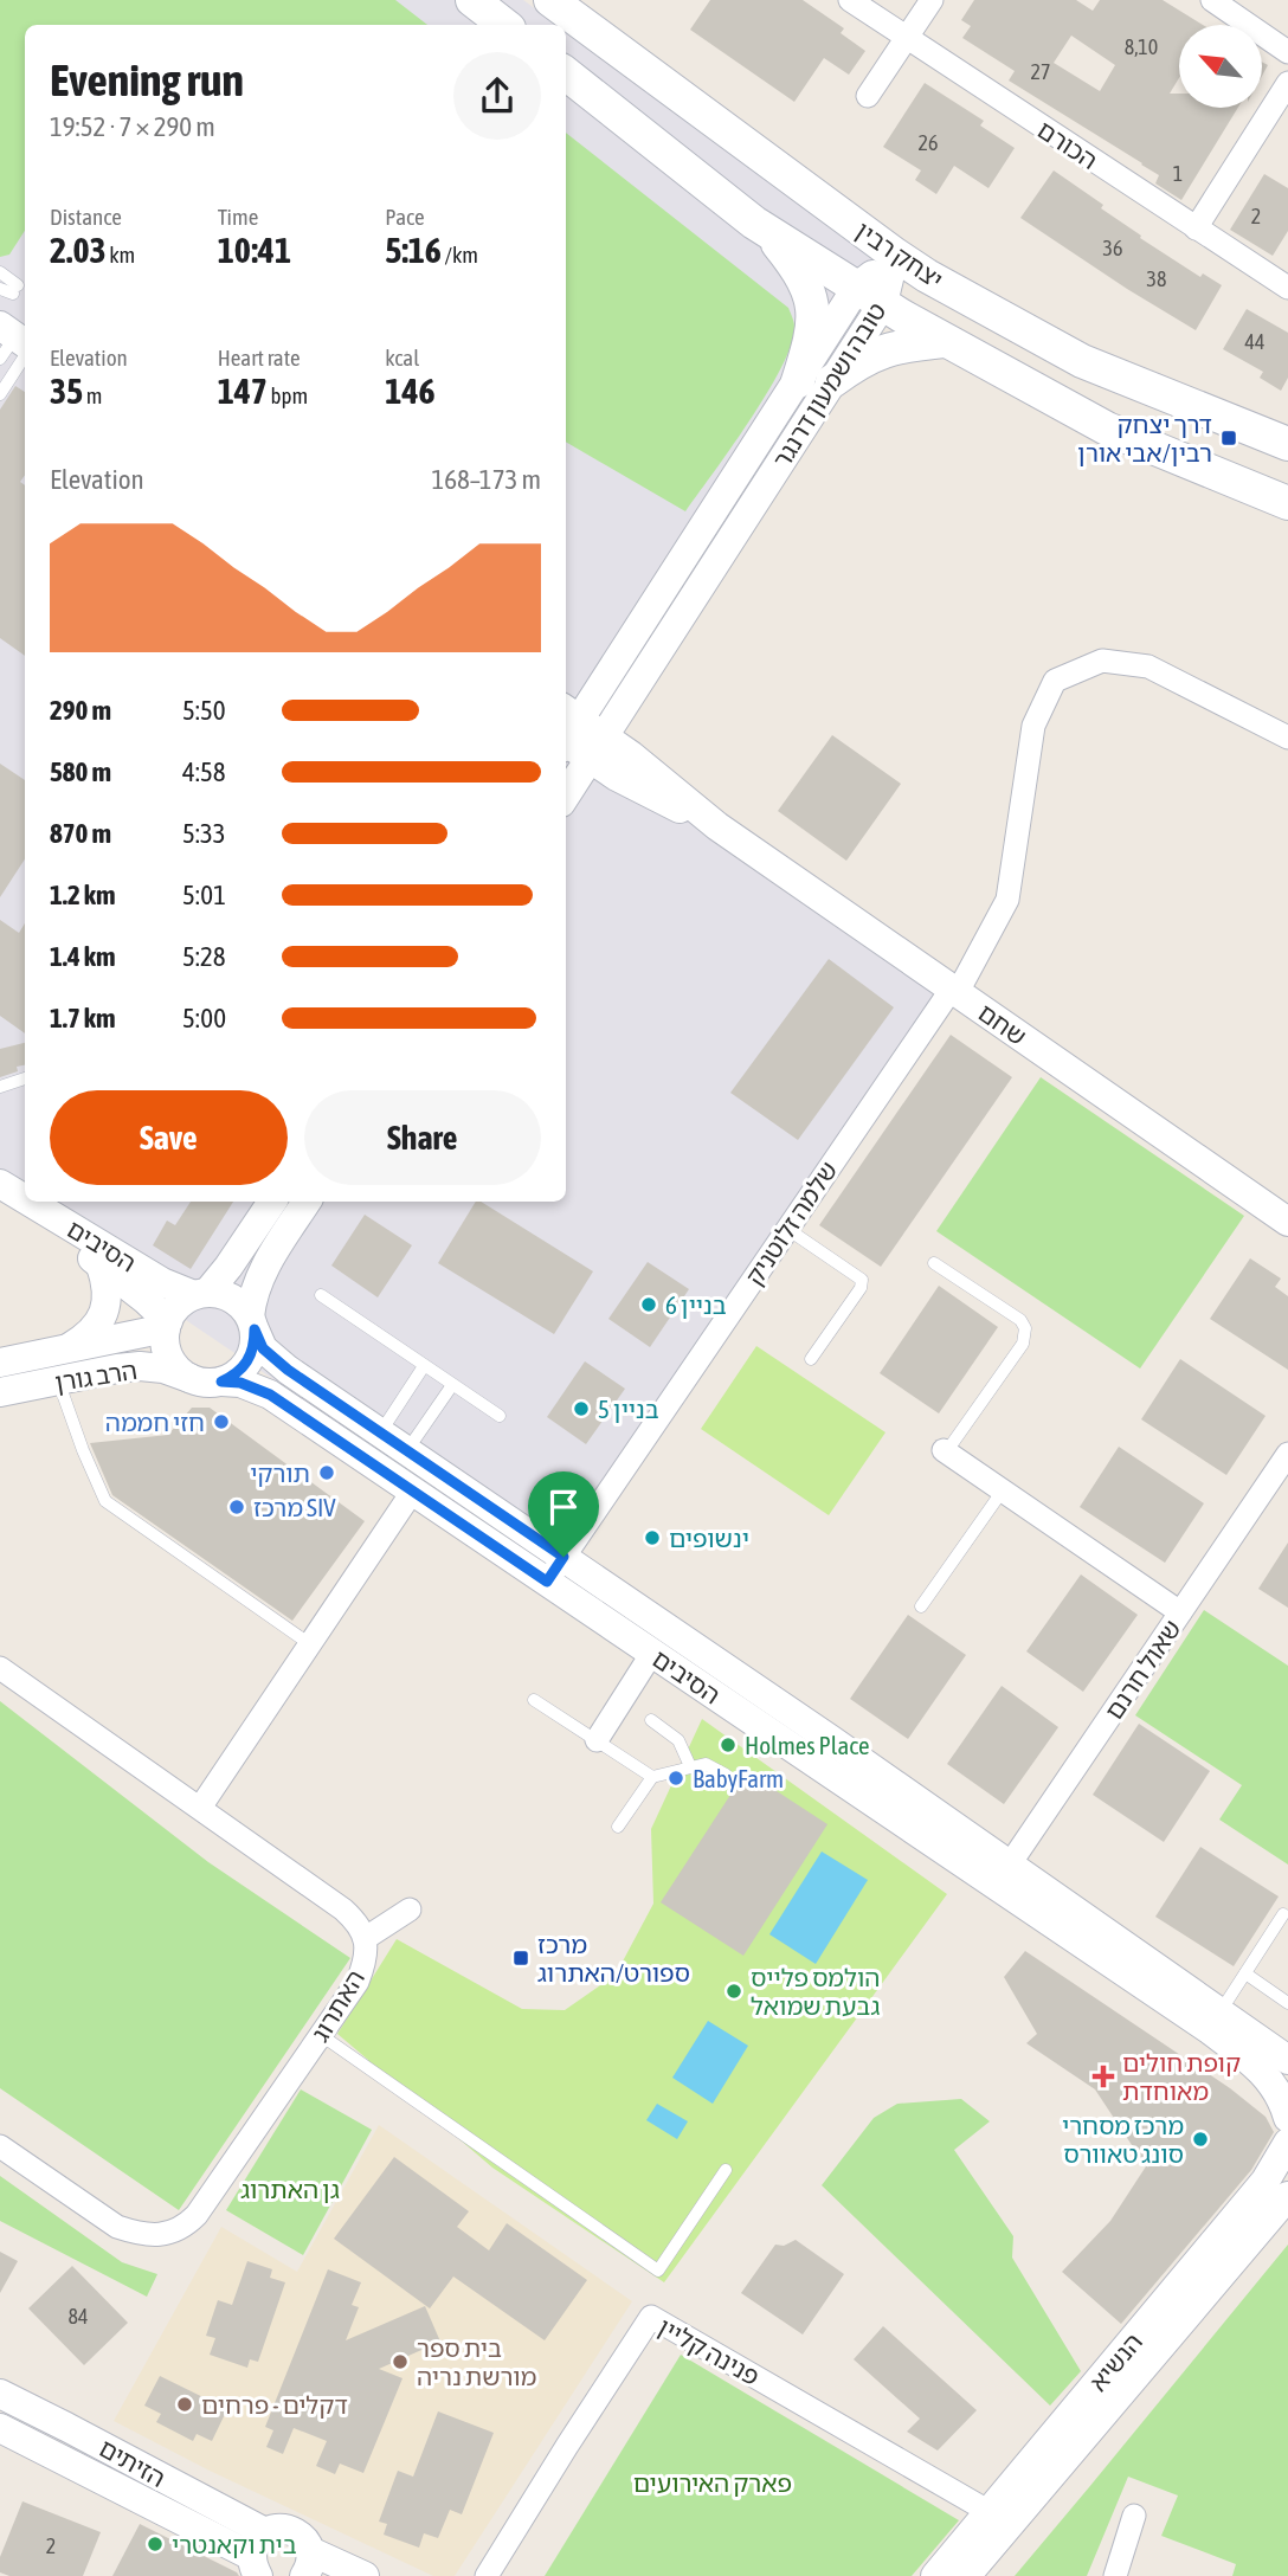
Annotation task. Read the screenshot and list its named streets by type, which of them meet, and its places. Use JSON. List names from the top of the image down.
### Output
{
  "streets": {
    "main road": ["יצחק רבין"],
    "street": [
      "הכורם",
      "טובה ושמעון דרנגר",
      "שחם",
      "שלמה זלוטניק",
      "הסיבים",
      "הרב גורן",
      "שאול חרנם",
      "האתרוג",
      "פנינה קליין",
      "הנשיא",
      "הזיתים"
    ]
  },
  "crossings": [
    ["יצחק רבין", "טובה ושמעון דרנגר"],
    ["טובה ושמעון דרנגר", "שחם"],
    ["שחם", "שלמה זלוטניק"],
    ["שלמה זלוטניק", "הסיבים"],
    ["הסיבים", "הרב גורן"],
    ["הסיבים", "שאול חרנם"],
    ["פנינה קליין", "הנשיא"]
  ],
  "parks": ["גן האתרוג", "פארק האירועים"],
  "places": {
    "transit": ["דרך יצחק רבין/אבי אורן", "מרכז ספורט/האתרוג"],
    "other": [
      "בניין 6",
      "בניין 5",
      "חזי חממה",
      "תורקי",
      "מרכז SIV",
      "ינשופים",
      "Holmes Place",
      "BabyFarm",
      "הולמס פלייס גבעת שמואל",
      "מרכז מסחרי סונג טאוורס",
      "בית ספר מורשת נריה",
      "דקלים - פרחים",
      "בית וקאנטרי"
    ],
    "health": ["קופת חולים מאוחדת"]
  },
  "house_numbers": [
    "8,10",
    "27",
    "26",
    "1",
    "2",
    "36",
    "38",
    "44",
    "84",
    "2"
  ],
  "north": "top left",
  "page": {
    "heading": ["Evening run", "19:52 · 7 × 290 m"],
    "stats": [
      ["Distance", "2.03 km"],
      ["Time", "10:41"],
      ["Pace", "5:16 /km"],
      ["Elevation", "35 m"],
      ["Heart rate", "147 bpm"],
      ["kcal", "146"]
    ],
    "chart": ["Elevation", "168–173 m"],
    "list": [
      {
        "name": "290 m",
        "note": "5:50"
      },
      {
        "name": "580 m",
        "note": "4:58"
      },
      {
        "name": "870 m",
        "note": "5:33"
      },
      {
        "name": "1.2 km",
        "note": "5:01"
      },
      {
        "name": "1.4 km",
        "note": "5:28"
      },
      {
        "name": "1.7 km",
        "note": "5:00"
      }
    ],
    "buttons": ["Save", "Share"]
  }
}
